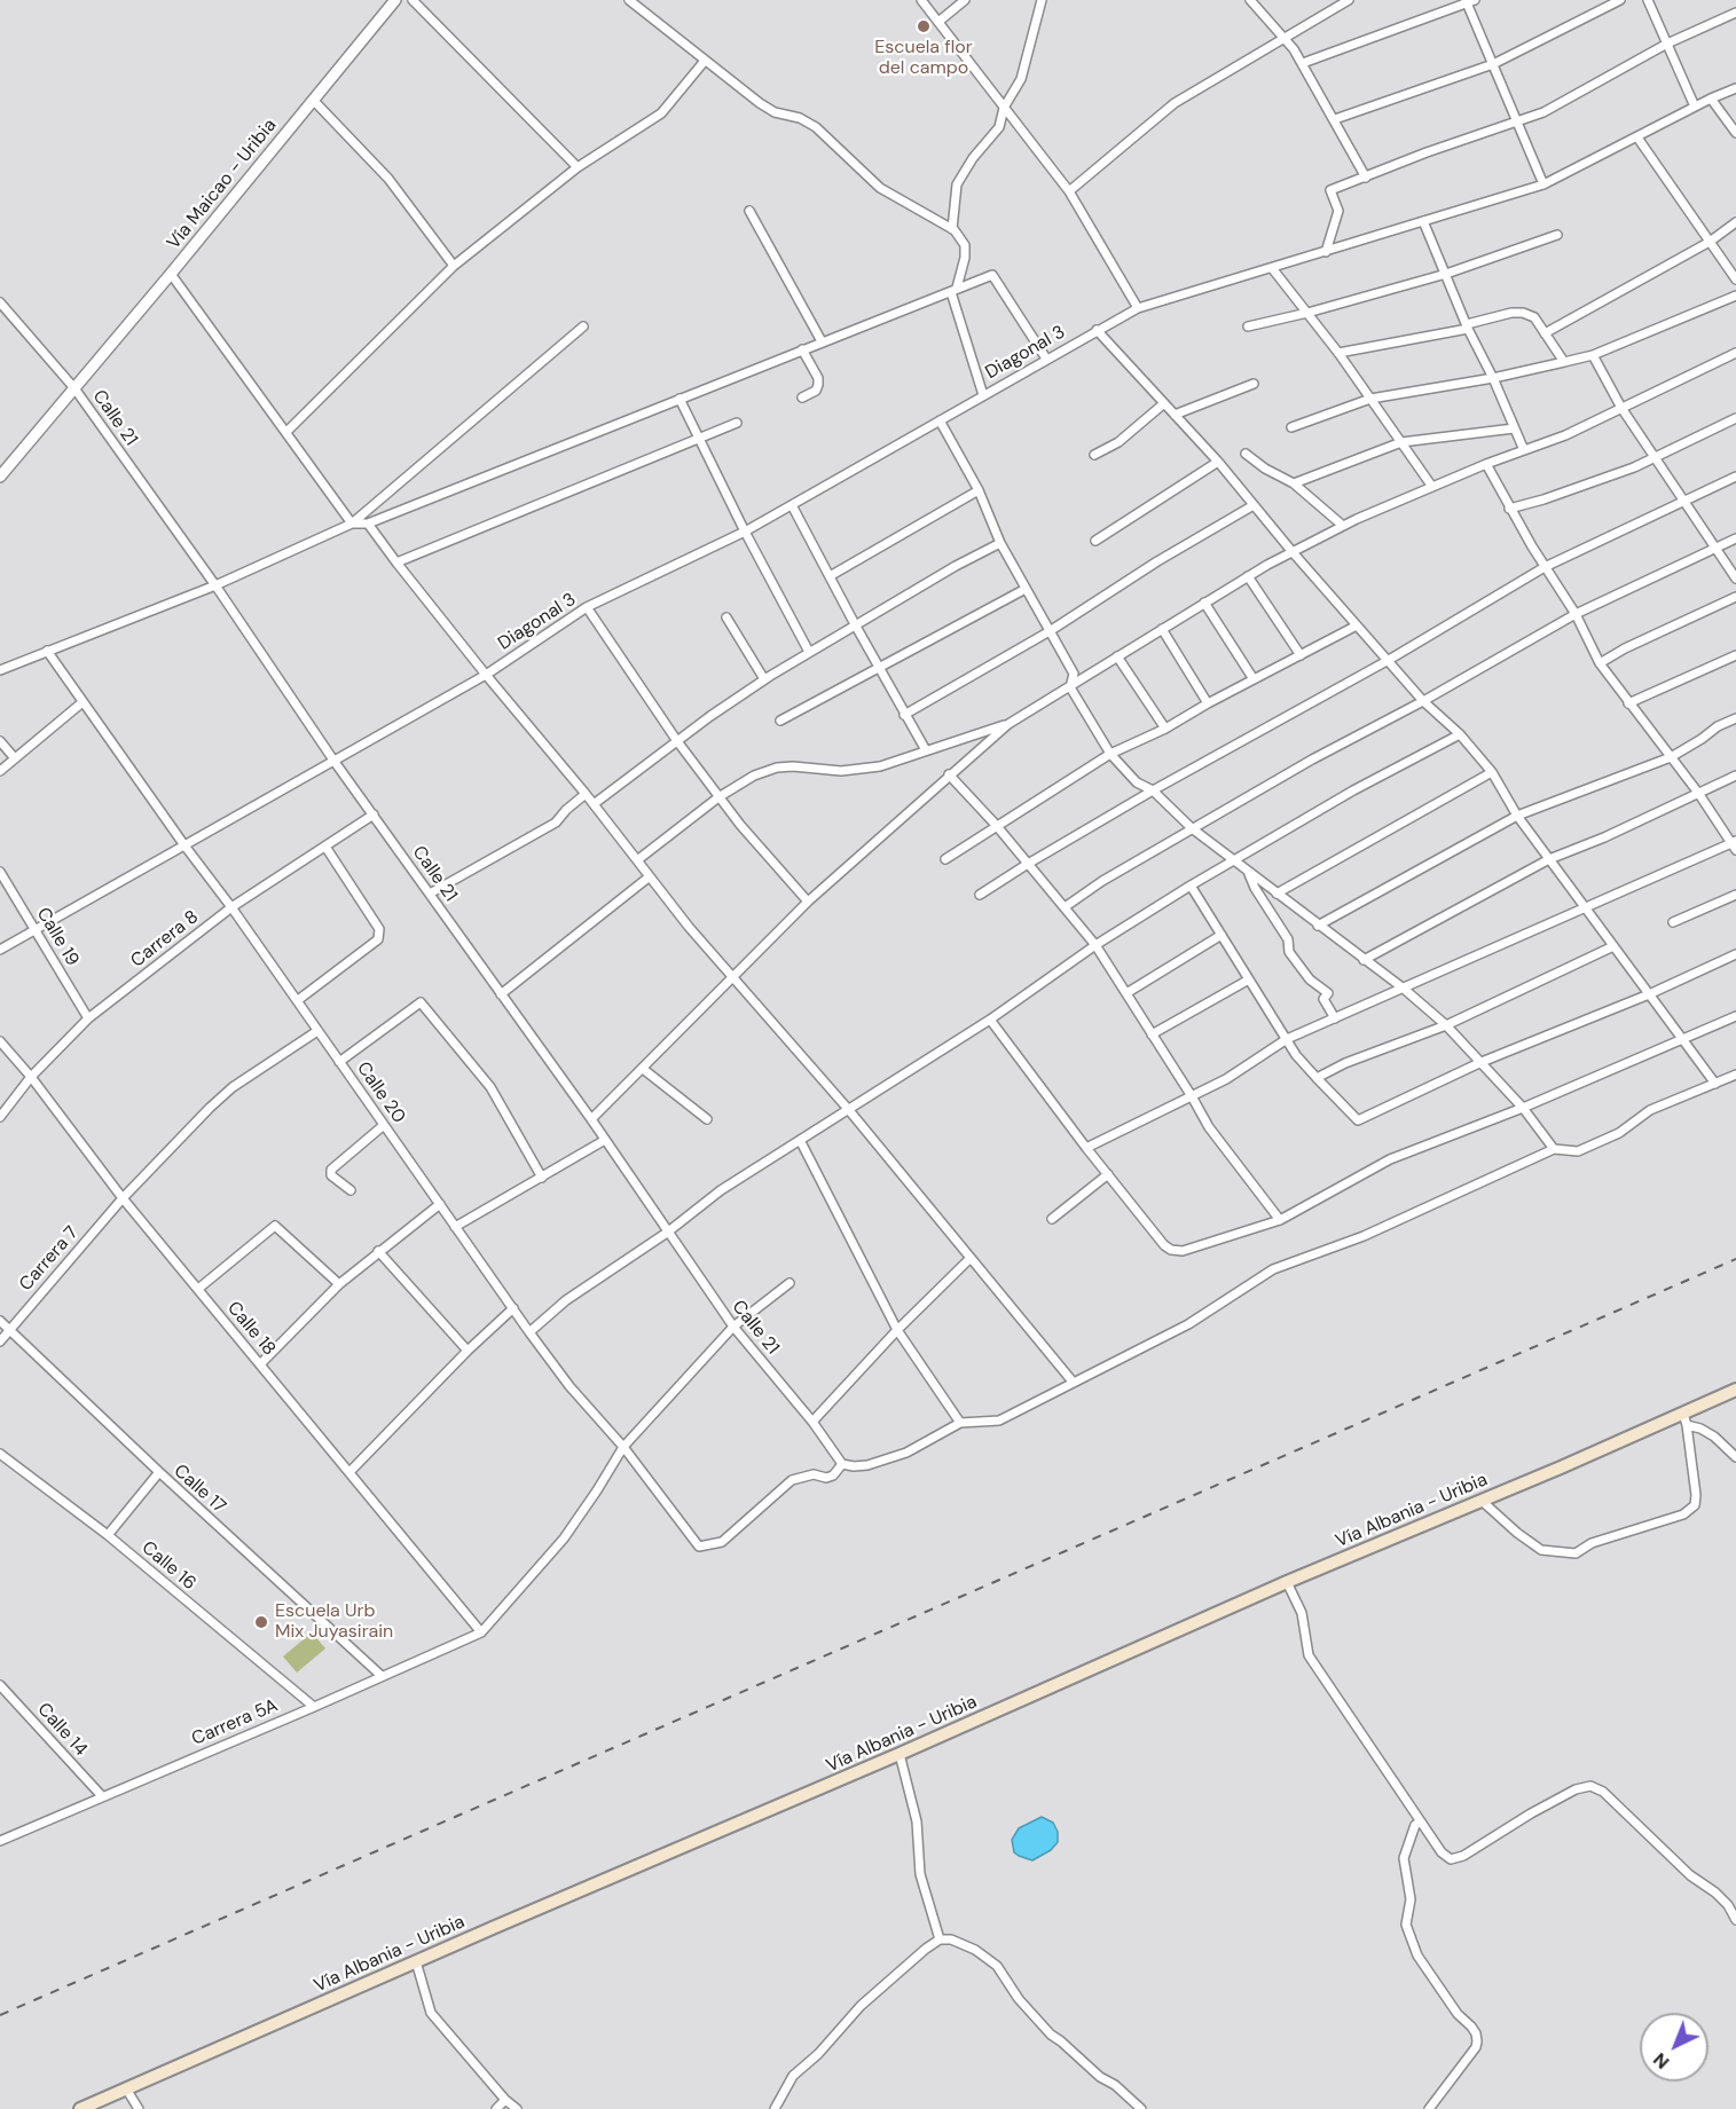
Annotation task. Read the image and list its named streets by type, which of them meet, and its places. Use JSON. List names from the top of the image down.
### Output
{
  "streets": {
    "main road": ["Vía Albania - Uribia"],
    "street": [
      "Vía Maicao - Uribia",
      "Diagonal 3",
      "Calle 21",
      "Calle 19",
      "Carrera 8",
      "Calle 20",
      "Carrera 7",
      "Calle 18",
      "Calle 17",
      "Calle 16",
      "Carrera 5A",
      "Calle 14"
    ]
  },
  "crossings": [
    ["Vía Maicao - Uribia", "Calle 21"],
    ["Diagonal 3", "Calle 21"],
    ["Diagonal 3", "Calle 19"],
    ["Diagonal 3", "Calle 20"],
    ["Calle 21", "Carrera 8"],
    ["Calle 21", "Calle 20"],
    ["Calle 19", "Carrera 8"],
    ["Carrera 8", "Calle 20"],
    ["Carrera 8", "Calle 18"],
    ["Calle 20", "Carrera 7"],
    ["Carrera 7", "Calle 18"],
    ["Carrera 7", "Calle 17"],
    ["Calle 18", "Carrera 5A"],
    ["Calle 17", "Carrera 5A"],
    ["Calle 16", "Carrera 5A"],
    ["Carrera 5A", "Calle 14"]
  ],
  "places": ["Escuela flor del campo", "Escuela Urb Mix Juyasirain"],
  "north": "bottom left"
}
